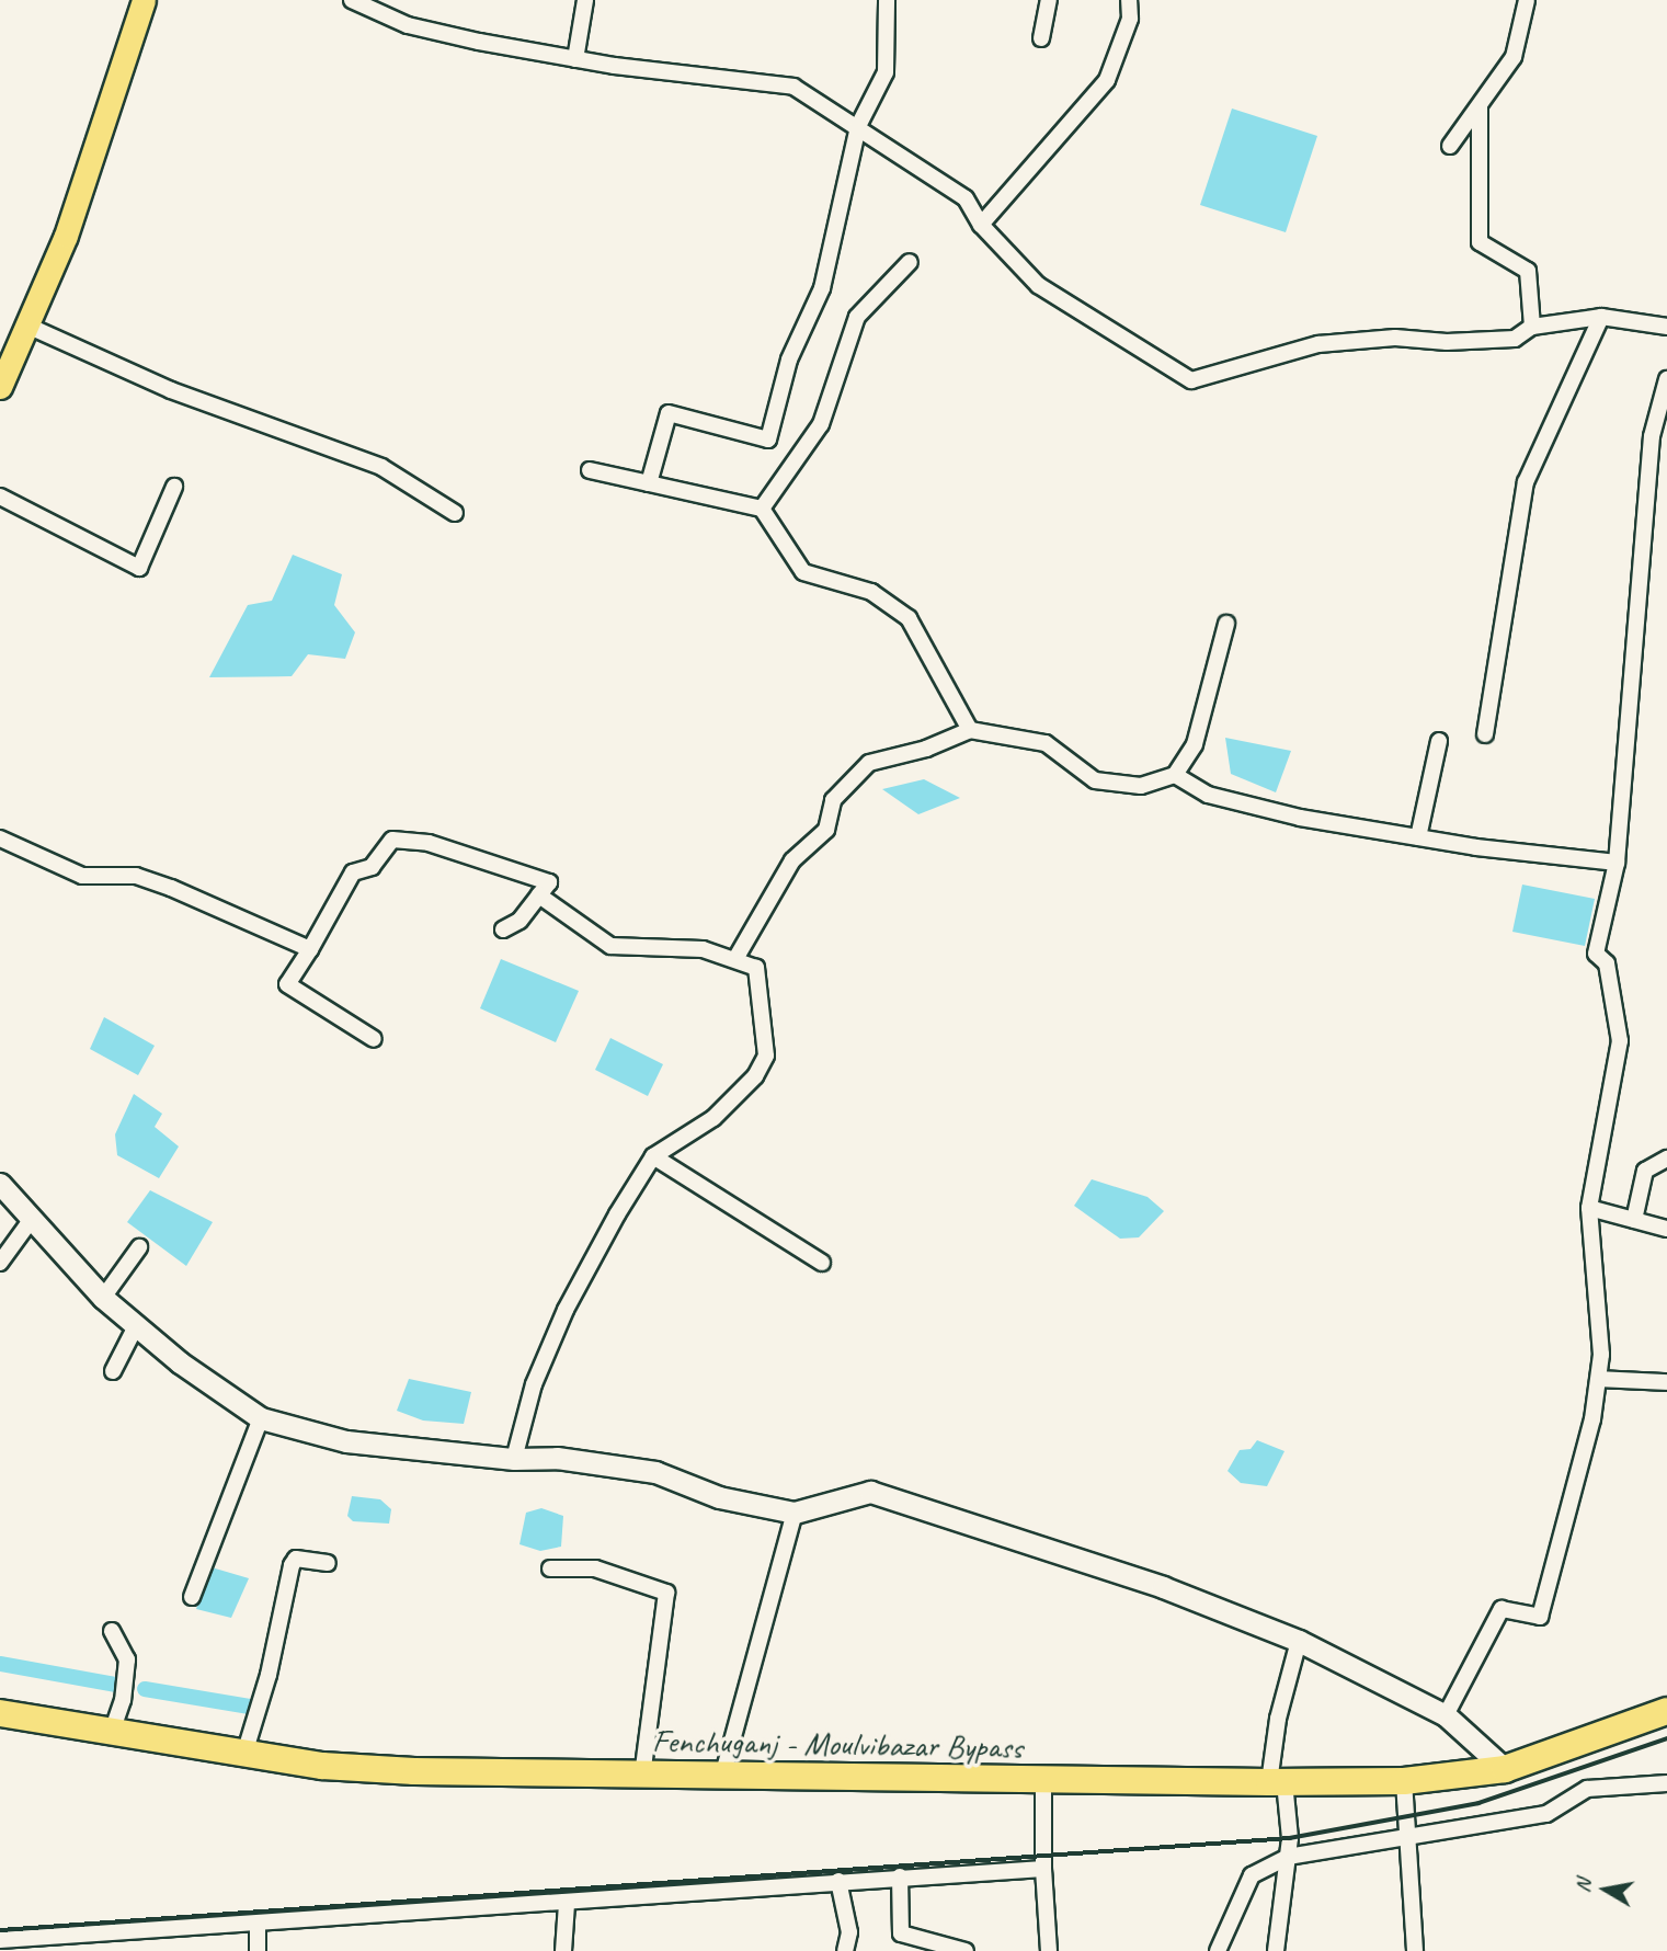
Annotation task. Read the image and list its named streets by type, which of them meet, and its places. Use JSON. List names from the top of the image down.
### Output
{
  "streets": {
    "highway": ["Fenchuganj - Moulvibazar Bypass"]
  },
  "north": "left"
}
